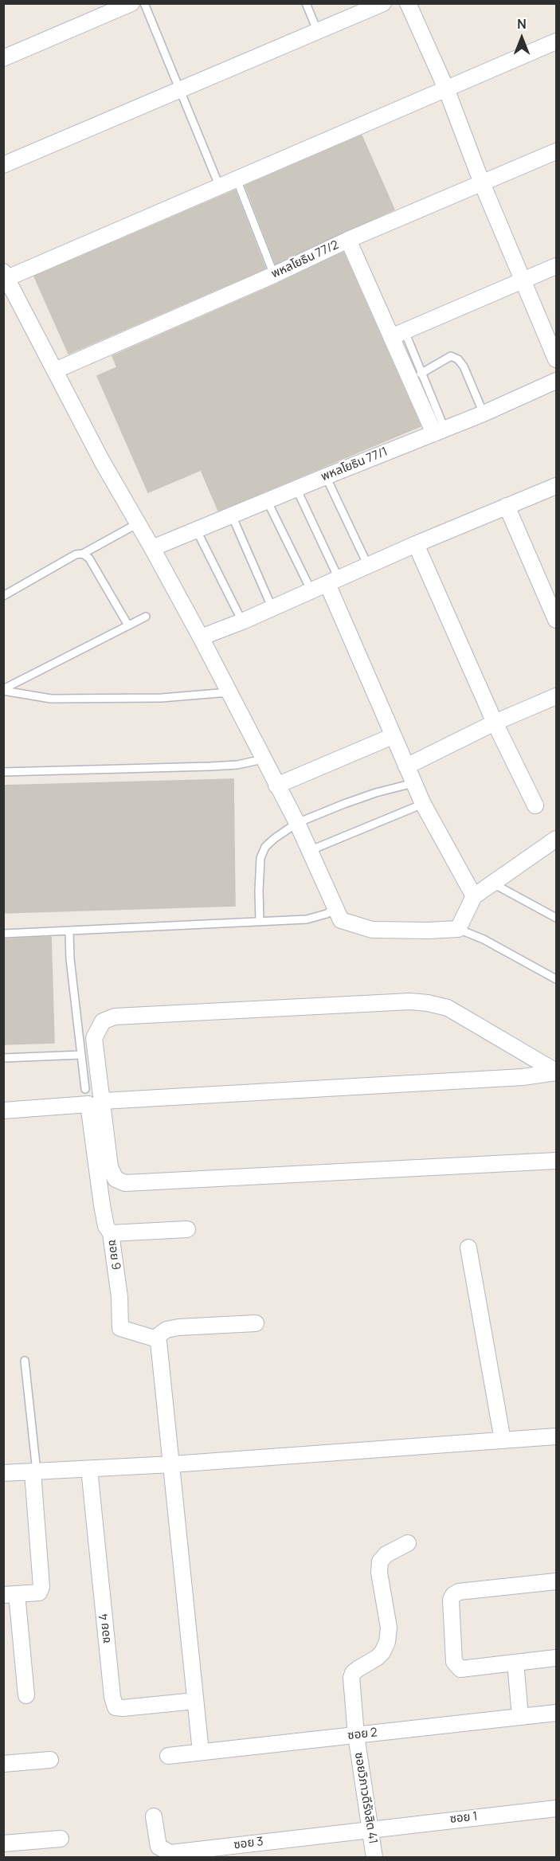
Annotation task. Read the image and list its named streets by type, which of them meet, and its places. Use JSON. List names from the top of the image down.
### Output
{
  "streets": {
    "street": [
      "พหลโยธิน 77/2",
      "พหลโยธิน 77/1",
      "ซอย 9",
      "ซอย 4",
      "ซอย 2",
      "ซอยวิภาวดีรังสิต 41",
      "ซอย 1",
      "ซอย 3"
    ]
  },
  "crossings": [
    ["ซอย 2", "ซอยวิภาวดีรังสิต 41"],
    ["ซอยวิภาวดีรังสิต 41", "ซอย 1"],
    ["ซอยวิภาวดีรังสิต 41", "ซอย 3"],
    ["ซอย 1", "ซอย 3"]
  ],
  "north": "top"
}
